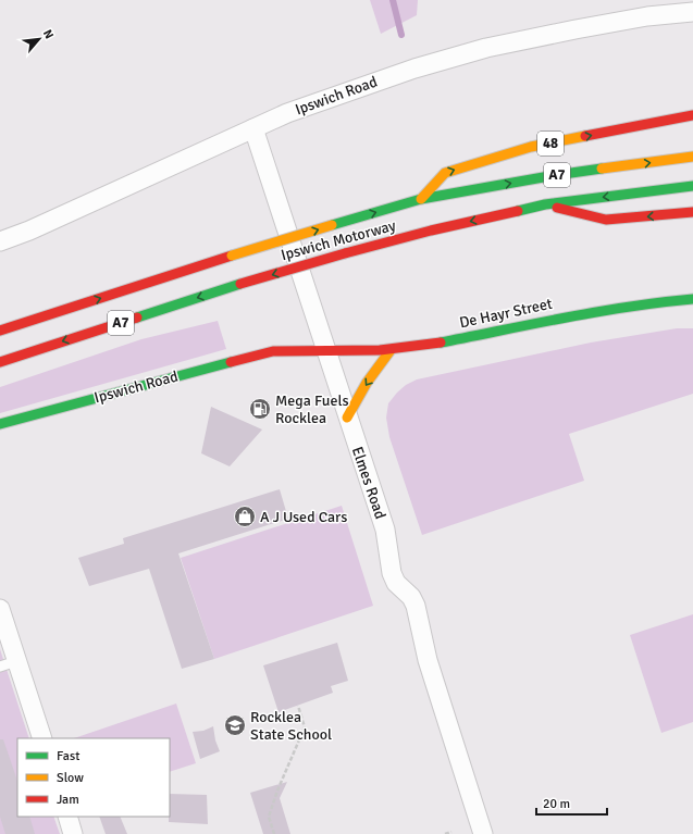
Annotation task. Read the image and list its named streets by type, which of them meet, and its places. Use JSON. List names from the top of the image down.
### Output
{
  "streets": {
    "main road": [
      "Ipswich Road",
      "48",
      "A7",
      "Ipswich Motorway",
      "De Hayr Street"
    ],
    "street": ["Elmes Road"]
  },
  "crossings": [
    ["Ipswich Road", "De Hayr Street"],
    ["Ipswich Road", "Elmes Road"],
    ["48", "Ipswich Motorway"],
    ["De Hayr Street", "Elmes Road"]
  ],
  "places": {
    "fuel station": ["Mega Fuels Rocklea"],
    "shop": ["A J Used Cars"],
    "school or university": ["Rocklea State School"]
  },
  "legend": ["Fast", "Slow", "Jam"],
  "scale_bar": "20 m",
  "north": "top right"
}
